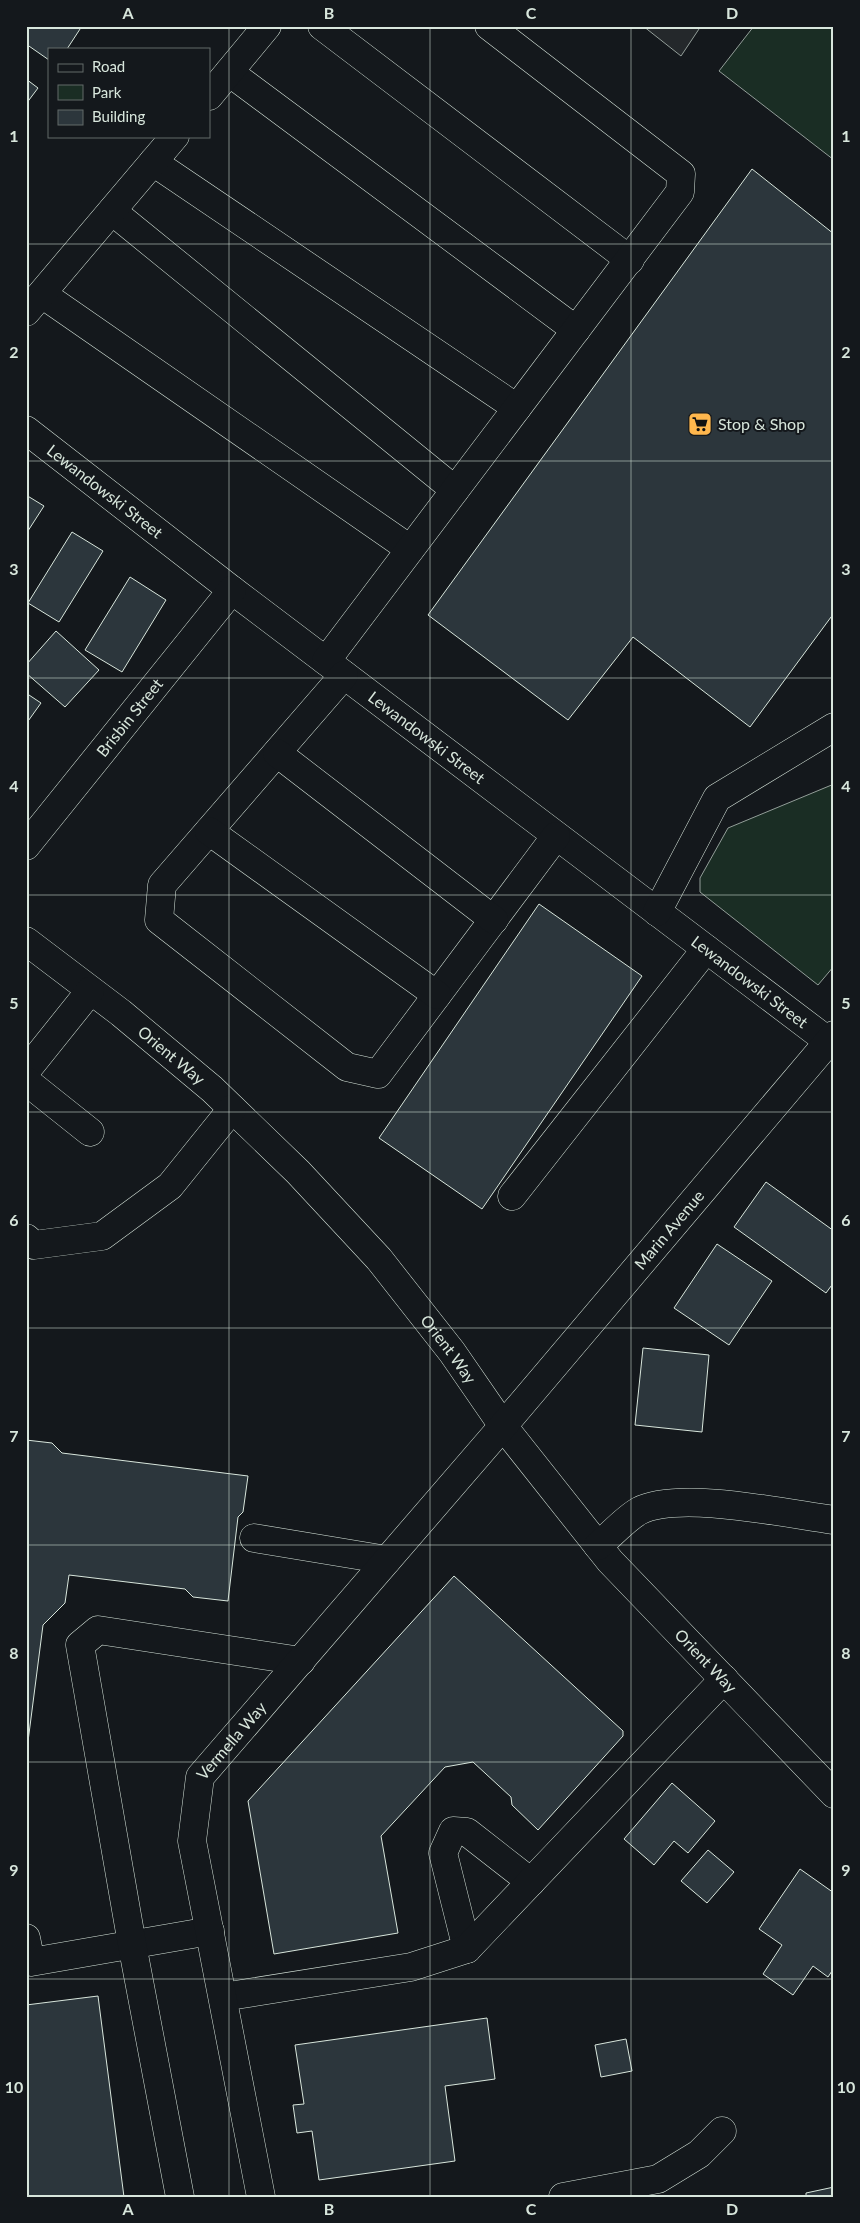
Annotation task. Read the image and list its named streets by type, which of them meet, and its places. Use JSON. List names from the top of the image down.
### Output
{
  "streets": {
    "street": [
      "Lewandowski Street",
      "Brisbin Street",
      "Orient Way",
      "Marin Avenue",
      "Vermella Way"
    ]
  },
  "crossings": [
    ["Lewandowski Street", "Brisbin Street"],
    ["Lewandowski Street", "Marin Avenue"],
    ["Orient Way", "Marin Avenue"],
    ["Orient Way", "Vermella Way"],
    ["Marin Avenue", "Vermella Way"]
  ],
  "places": {
    "supermarket": ["Stop & Shop"]
  },
  "legend": ["Road", "Park", "Building"],
  "grid": {
    "columns": [
      "A",
      "B",
      "C",
      "D"
    ],
    "rows": [
      "1",
      "2",
      "3",
      "4",
      "5",
      "6",
      "7",
      "8",
      "9",
      "10"
    ]
  }
}
